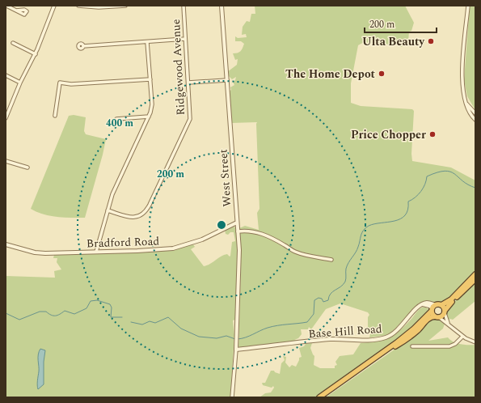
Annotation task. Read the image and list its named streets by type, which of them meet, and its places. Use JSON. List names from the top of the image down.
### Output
{
  "streets": {
    "street": [
      "Ridgewood Avenue",
      "West Street",
      "Bradford Road",
      "Base Hill Road"
    ]
  },
  "crossings": [
    ["West Street", "Bradford Road"],
    ["West Street", "Base Hill Road"]
  ],
  "places": ["Ulta Beauty", "The Home Depot", "Price Chopper"],
  "scale_bar": "200 m",
  "rings": ["400 m", "200 m"]
}
